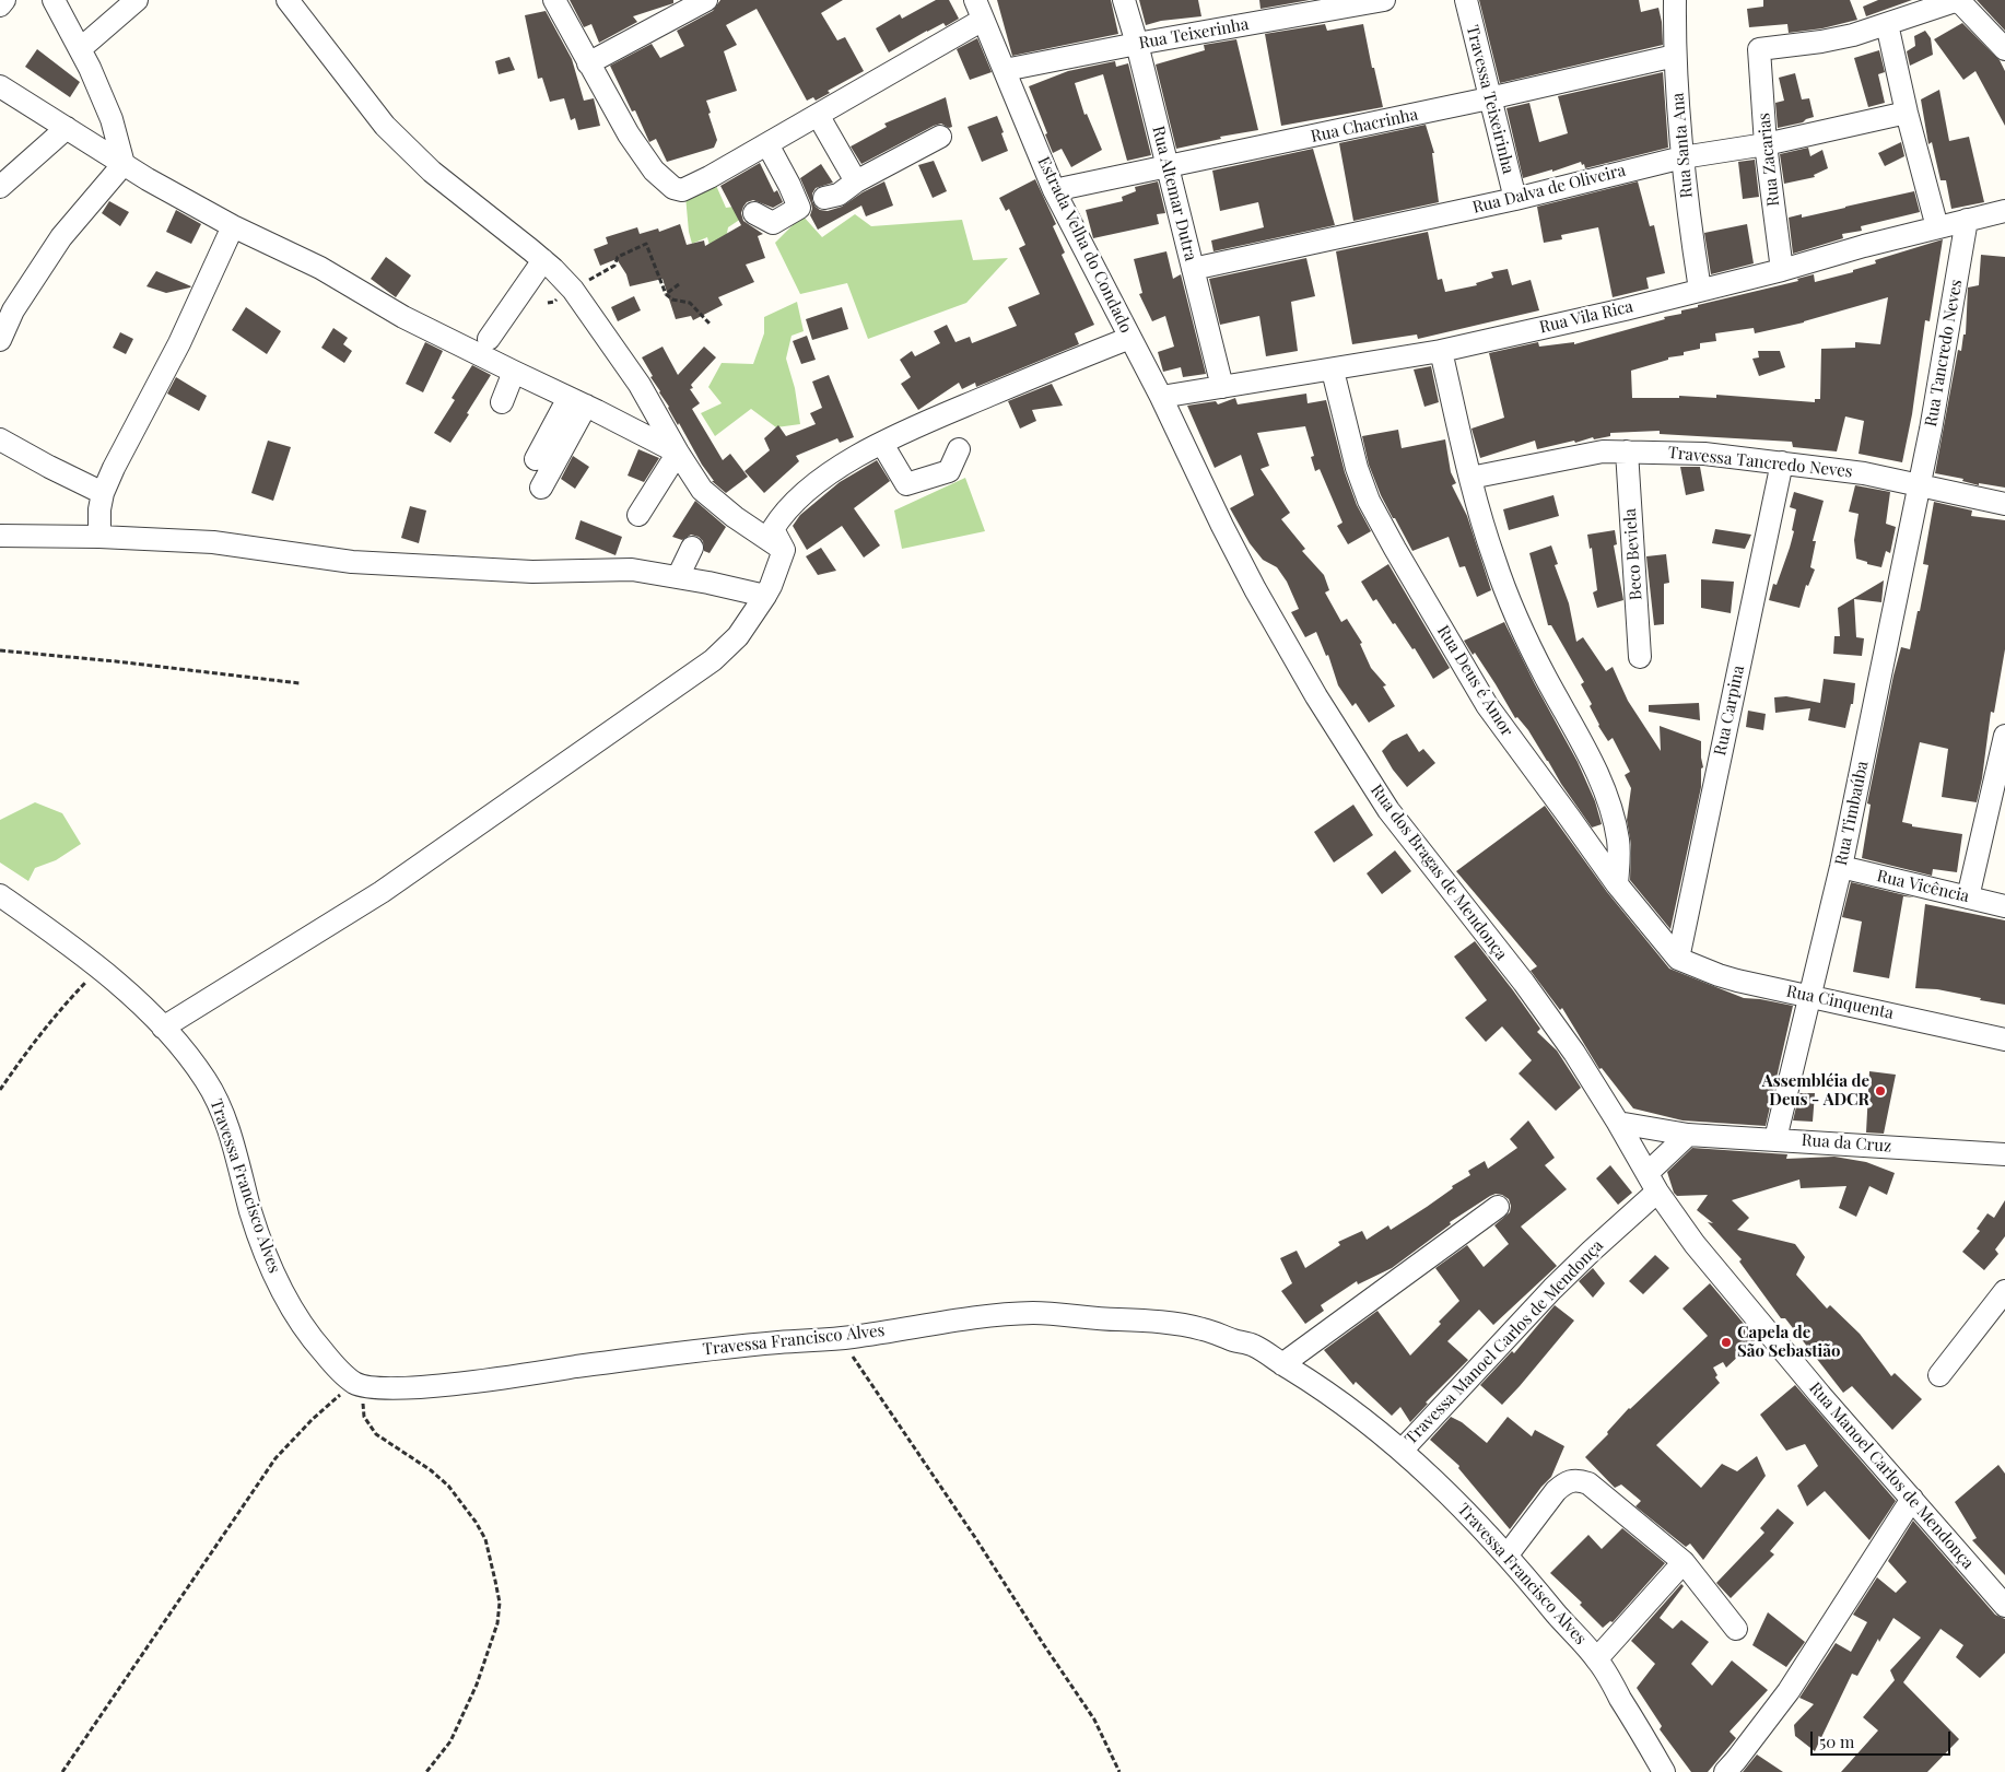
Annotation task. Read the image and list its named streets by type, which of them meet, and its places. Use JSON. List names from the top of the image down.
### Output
{
  "streets": {
    "street": [
      "Rua Teixerinha",
      "Travessa Teixeirinha",
      "Rua Chacrinha",
      "Rua Santa Ana",
      "Rua Zacarias",
      "Rua Dalva de Oliveira",
      "Rua Altemar Dutra",
      "Estrada Velha do Condado",
      "Rua Vila Rica",
      "Rua Tancredo Neves",
      "Travessa Tancredo Neves",
      "Beco Beviela",
      "Rua Deus é Amor",
      "Rua Carpina",
      "Rua Timbaúba",
      "Rua dos Bragas de Mendonça",
      "Rua Vicência",
      "Rua Cinquenta",
      "Rua da Cruz",
      "Travessa Francisco Alves",
      "Travessa Manoel Carlos de Mendonça",
      "Rua Manoel Carlos de Mendonça"
    ]
  },
  "crossings": [
    ["Rua Teixerinha", "Rua Altemar Dutra"],
    ["Rua Teixerinha", "Estrada Velha do Condado"],
    ["Travessa Teixeirinha", "Rua Chacrinha"],
    ["Travessa Teixeirinha", "Rua Dalva de Oliveira"],
    ["Rua Chacrinha", "Rua Santa Ana"],
    ["Rua Chacrinha", "Rua Altemar Dutra"],
    ["Rua Chacrinha", "Estrada Velha do Condado"],
    ["Rua Santa Ana", "Rua Dalva de Oliveira"],
    ["Rua Santa Ana", "Rua Vila Rica"],
    ["Rua Zacarias", "Rua Dalva de Oliveira"],
    ["Rua Zacarias", "Rua Vila Rica"],
    ["Rua Dalva de Oliveira", "Rua Altemar Dutra"],
    ["Rua Altemar Dutra", "Rua Vila Rica"],
    ["Estrada Velha do Condado", "Rua Vila Rica"],
    ["Estrada Velha do Condado", "Rua dos Bragas de Mendonça"],
    ["Rua Vila Rica", "Rua Tancredo Neves"],
    ["Rua Vila Rica", "Rua Deus é Amor"],
    ["Rua Vila Rica", "Rua dos Bragas de Mendonça"],
    ["Rua Tancredo Neves", "Travessa Tancredo Neves"],
    ["Rua Tancredo Neves", "Rua Timbaúba"],
    ["Travessa Tancredo Neves", "Beco Beviela"],
    ["Travessa Tancredo Neves", "Rua Carpina"],
    ["Travessa Tancredo Neves", "Rua Timbaúba"],
    ["Rua Deus é Amor", "Rua Carpina"],
    ["Rua Deus é Amor", "Rua Cinquenta"],
    ["Rua Carpina", "Rua Cinquenta"],
    ["Rua Timbaúba", "Rua Vicência"],
    ["Rua Timbaúba", "Rua Cinquenta"],
    ["Rua Timbaúba", "Rua da Cruz"],
    ["Rua dos Bragas de Mendonça", "Rua da Cruz"],
    ["Rua dos Bragas de Mendonça", "Travessa Manoel Carlos de Mendonça"],
    ["Rua dos Bragas de Mendonça", "Rua Manoel Carlos de Mendonça"],
    ["Travessa Francisco Alves", "Travessa Manoel Carlos de Mendonça"],
    ["Travessa Manoel Carlos de Mendonça", "Rua Manoel Carlos de Mendonça"]
  ],
  "places": ["Assembléia de Deus - ADCR", "Capela de São Sebastião"],
  "scale_bar": "50 m"
}
